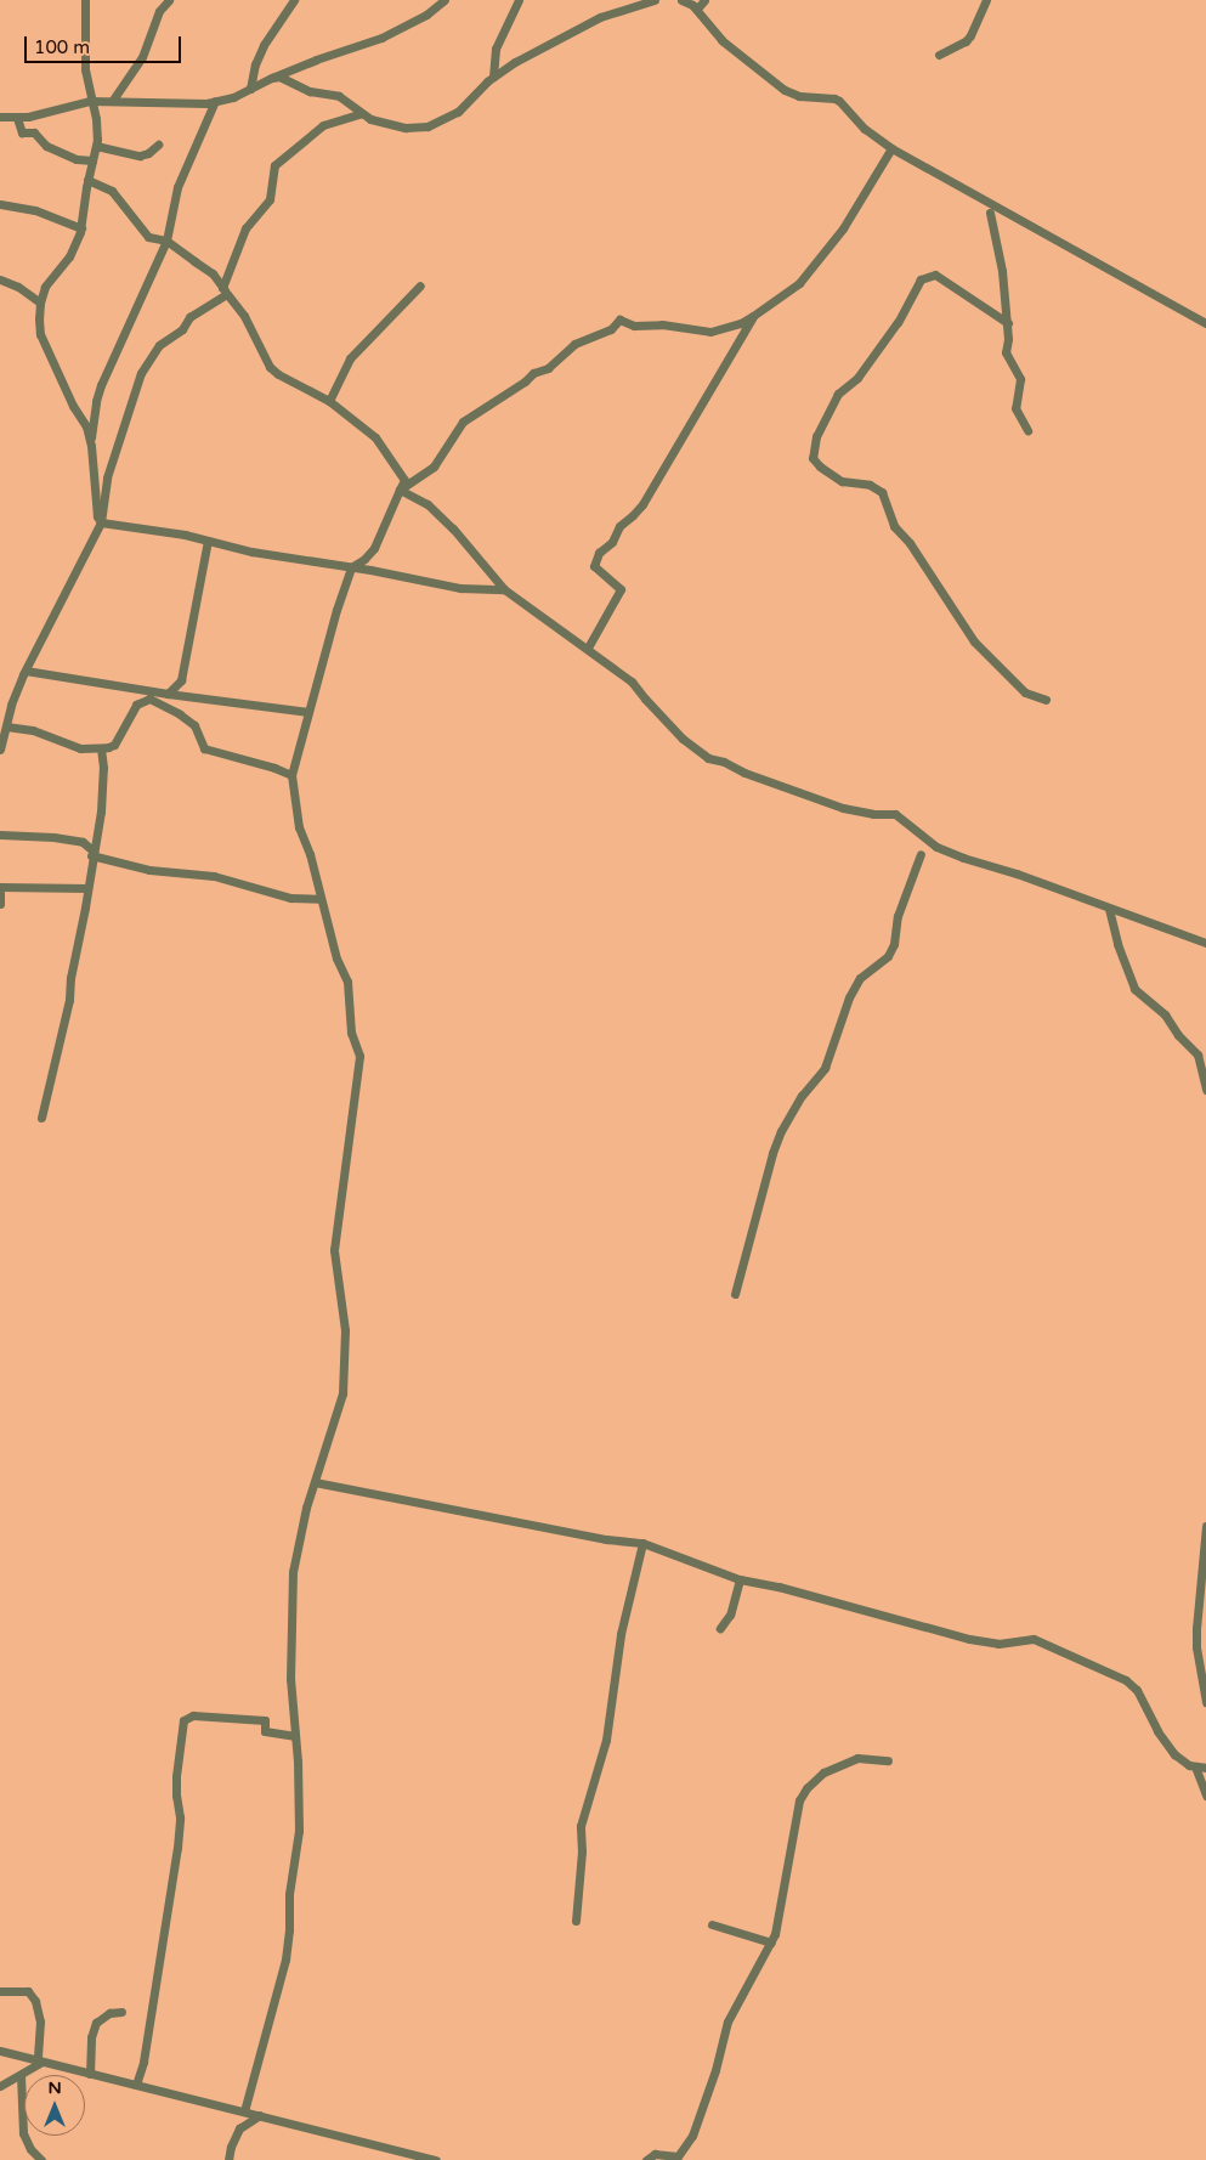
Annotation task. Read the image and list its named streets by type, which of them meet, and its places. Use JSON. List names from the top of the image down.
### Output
{
  "scale_bar": "100 m",
  "north": "top"
}
